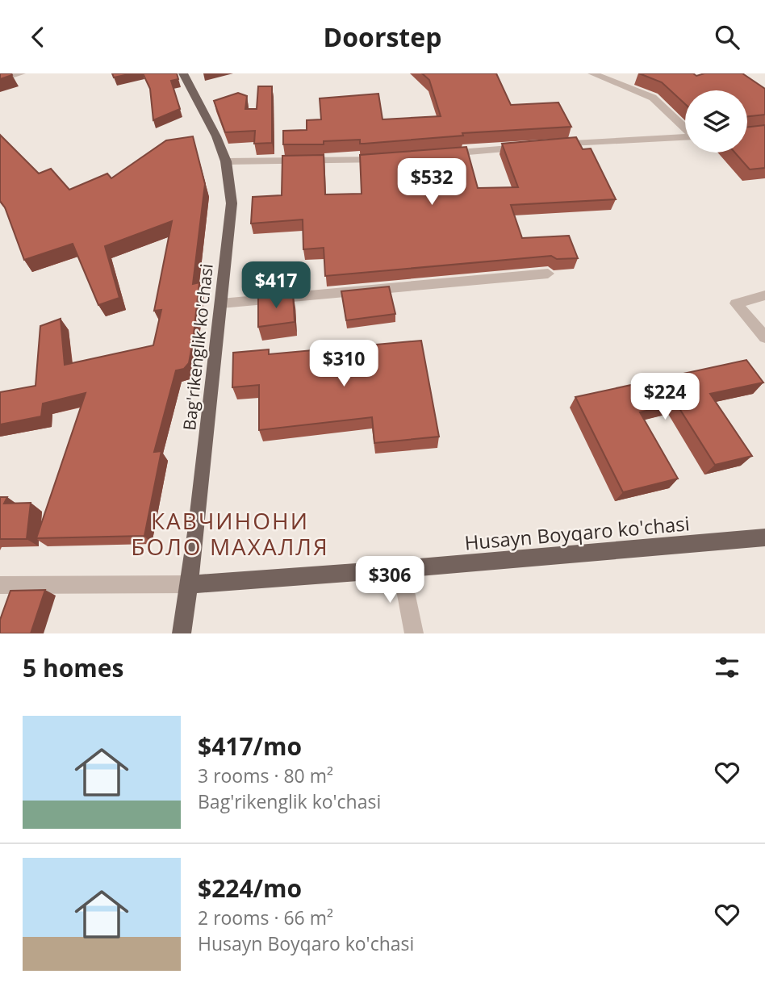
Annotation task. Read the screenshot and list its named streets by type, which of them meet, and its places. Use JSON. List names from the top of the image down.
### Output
{
  "streets": {
    "main road": ["Bag'rikenglik ko'chasi", "Husayn Boyqaro ko'chasi"]
  },
  "crossings": [
    ["Bag'rikenglik ko'chasi", "Husayn Boyqaro ko'chasi"]
  ],
  "districts": ["КАВЧИНОНИ БОЛО МАХАЛЛЯ"],
  "page": {
    "header": "Doorstep",
    "price": [
      "$532",
      "$417",
      "$310",
      "$224",
      "$306"
    ],
    "heading": "5 homes",
    "list": [
      {
        "name": "$417/mo",
        "note": "3 rooms · 80 m² · Bag'rikenglik ko'chasi"
      },
      {
        "name": "$224/mo",
        "note": "2 rooms · 66 m² · Husayn Boyqaro ko'chasi"
      }
    ]
  }
}
